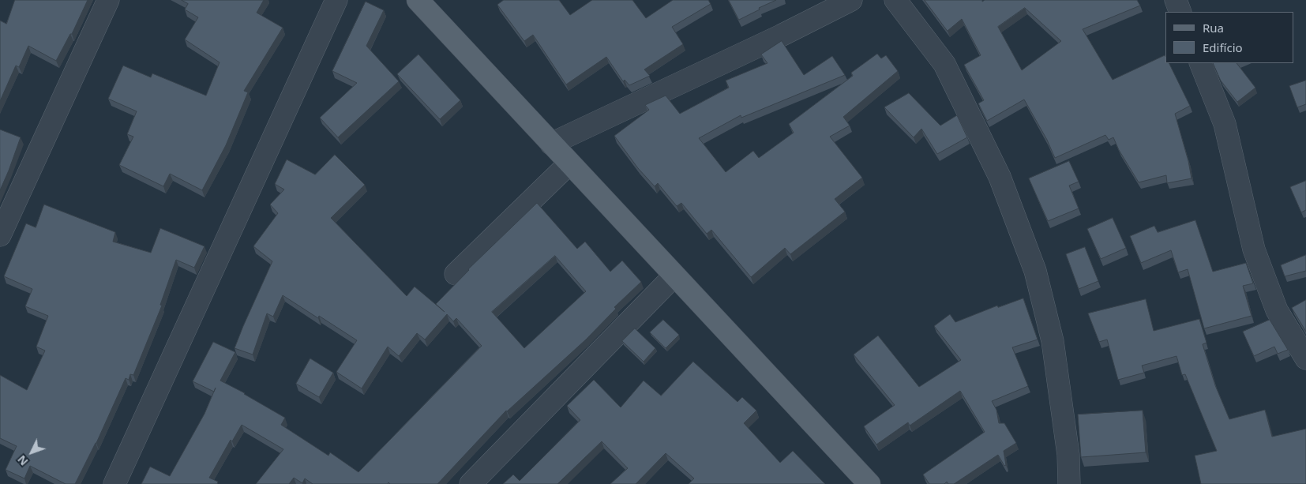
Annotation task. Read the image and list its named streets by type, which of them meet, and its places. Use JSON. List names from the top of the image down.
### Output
{
  "legend": ["Rua", "Edifício"],
  "north": "bottom left"
}
